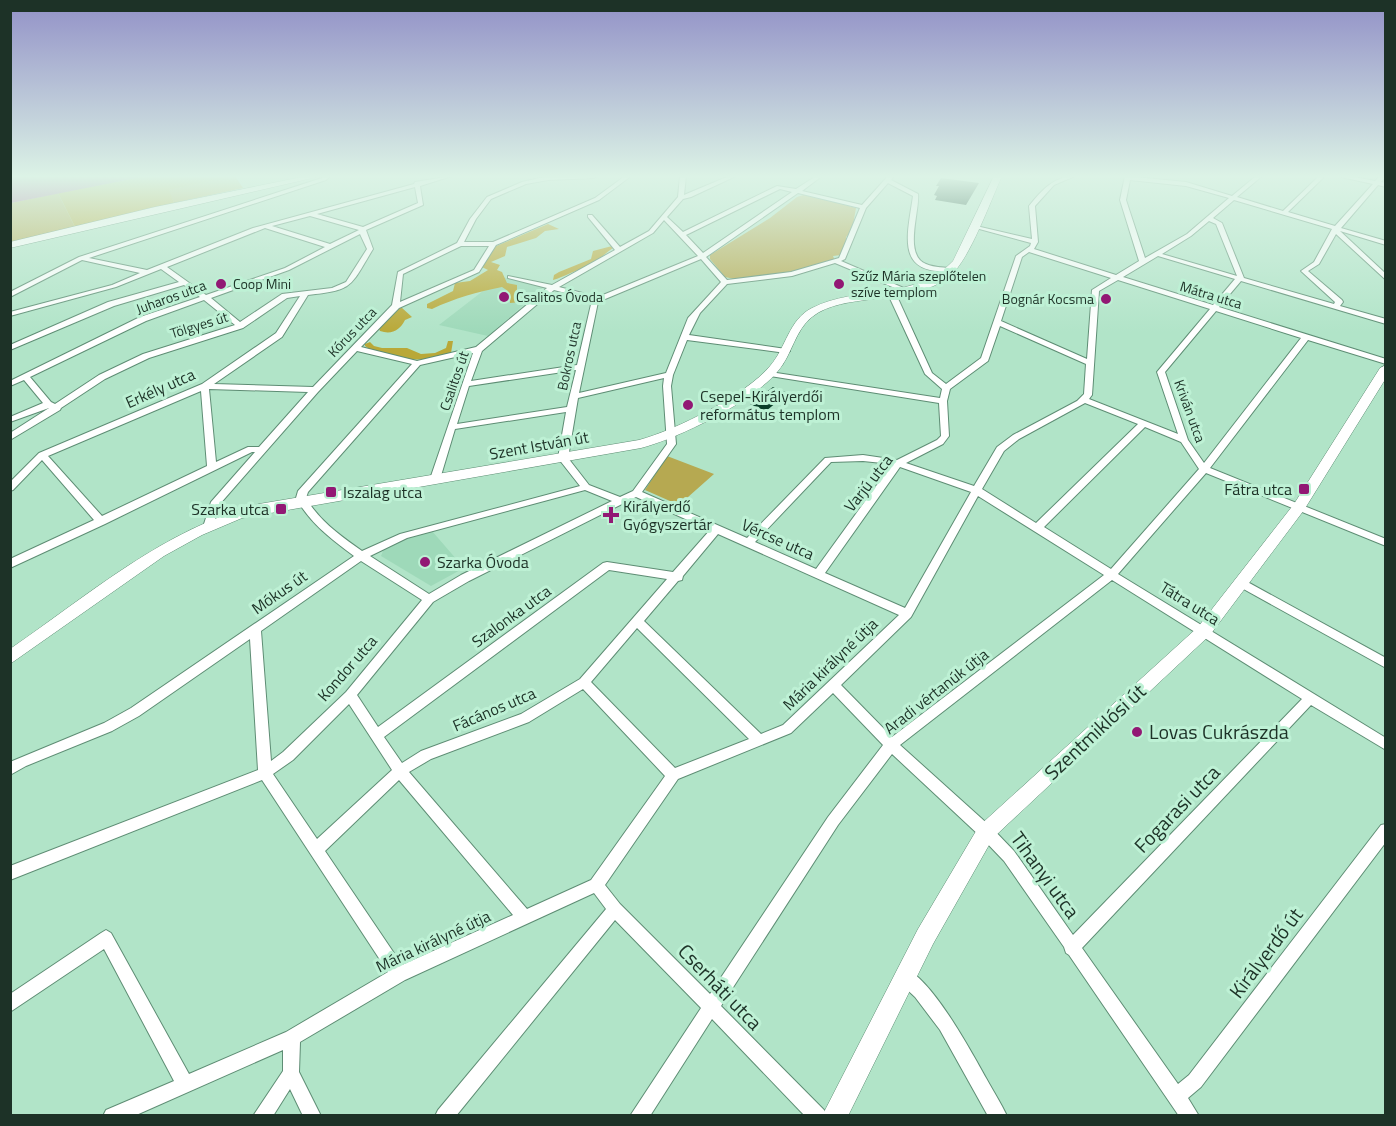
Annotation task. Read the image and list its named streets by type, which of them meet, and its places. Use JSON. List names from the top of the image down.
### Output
{
  "streets": {
    "street": [
      "Mátra utca",
      "Juharos utca",
      "Tölgyes út",
      "Kórus utca",
      "Bokros utca",
      "Csalitos út",
      "Erkély utca",
      "Kriván utca",
      "Szent István út",
      "Varjú utca",
      "Vércse utca",
      "Mókus út",
      "Tátra utca",
      "Szalonka utca",
      "Mária királyné útja",
      "Kondor utca",
      "Aradi vértanúk útja",
      "Fácános utca",
      "Szentmiklósi út",
      "Fogarasi utca",
      "Tihanyi utca",
      "Királyerdő út",
      "Cserháti utca"
    ]
  },
  "crossings": [
    ["Mátra utca", "Kriván utca"],
    ["Mátra utca", "Aradi vértanúk útja"],
    ["Juharos utca", "Tölgyes út"],
    ["Tölgyes út", "Erkély utca"],
    ["Kórus utca", "Szent István út"],
    ["Bokros utca", "Szent István út"],
    ["Csalitos út", "Szent István út"],
    ["Kriván utca", "Aradi vértanúk útja"],
    ["Szent István út", "Kondor utca"],
    ["Varjú utca", "Vércse utca"],
    ["Varjú utca", "Tátra utca"],
    ["Vércse utca", "Tátra utca"],
    ["Vércse utca", "Mária királyné útja"],
    ["Vércse utca", "Kondor utca"],
    ["Vércse utca", "Fácános utca"],
    ["Tátra utca", "Mária királyné útja"],
    ["Tátra utca", "Aradi vértanúk útja"],
    ["Tátra utca", "Szentmiklósi út"],
    ["Tátra utca", "Fogarasi utca"],
    ["Szalonka utca", "Fácános utca"],
    ["Mária királyné útja", "Tihanyi utca"],
    ["Mária királyné útja", "Cserháti utca"],
    ["Aradi vértanúk útja", "Tihanyi utca"],
    ["Aradi vértanúk útja", "Cserháti utca"],
    ["Szentmiklósi út", "Tihanyi utca"],
    ["Fogarasi utca", "Tihanyi utca"],
    ["Tihanyi utca", "Királyerdő út"]
  ],
  "places": {
    "other": [
      "Coop Mini",
      "Szűz Mária szeplőtelen szíve templom",
      "Csalitos Óvoda",
      "Bognár Kocsma",
      "Csepel-Királyerdői református templom",
      "Szarka Óvoda",
      "Lovas Cukrászda"
    ],
    "transit": ["Fátra utca", "Iszalag utca", "Szarka utca"],
    "health": ["Királyerdő Gyógyszertár"]
  }
}
